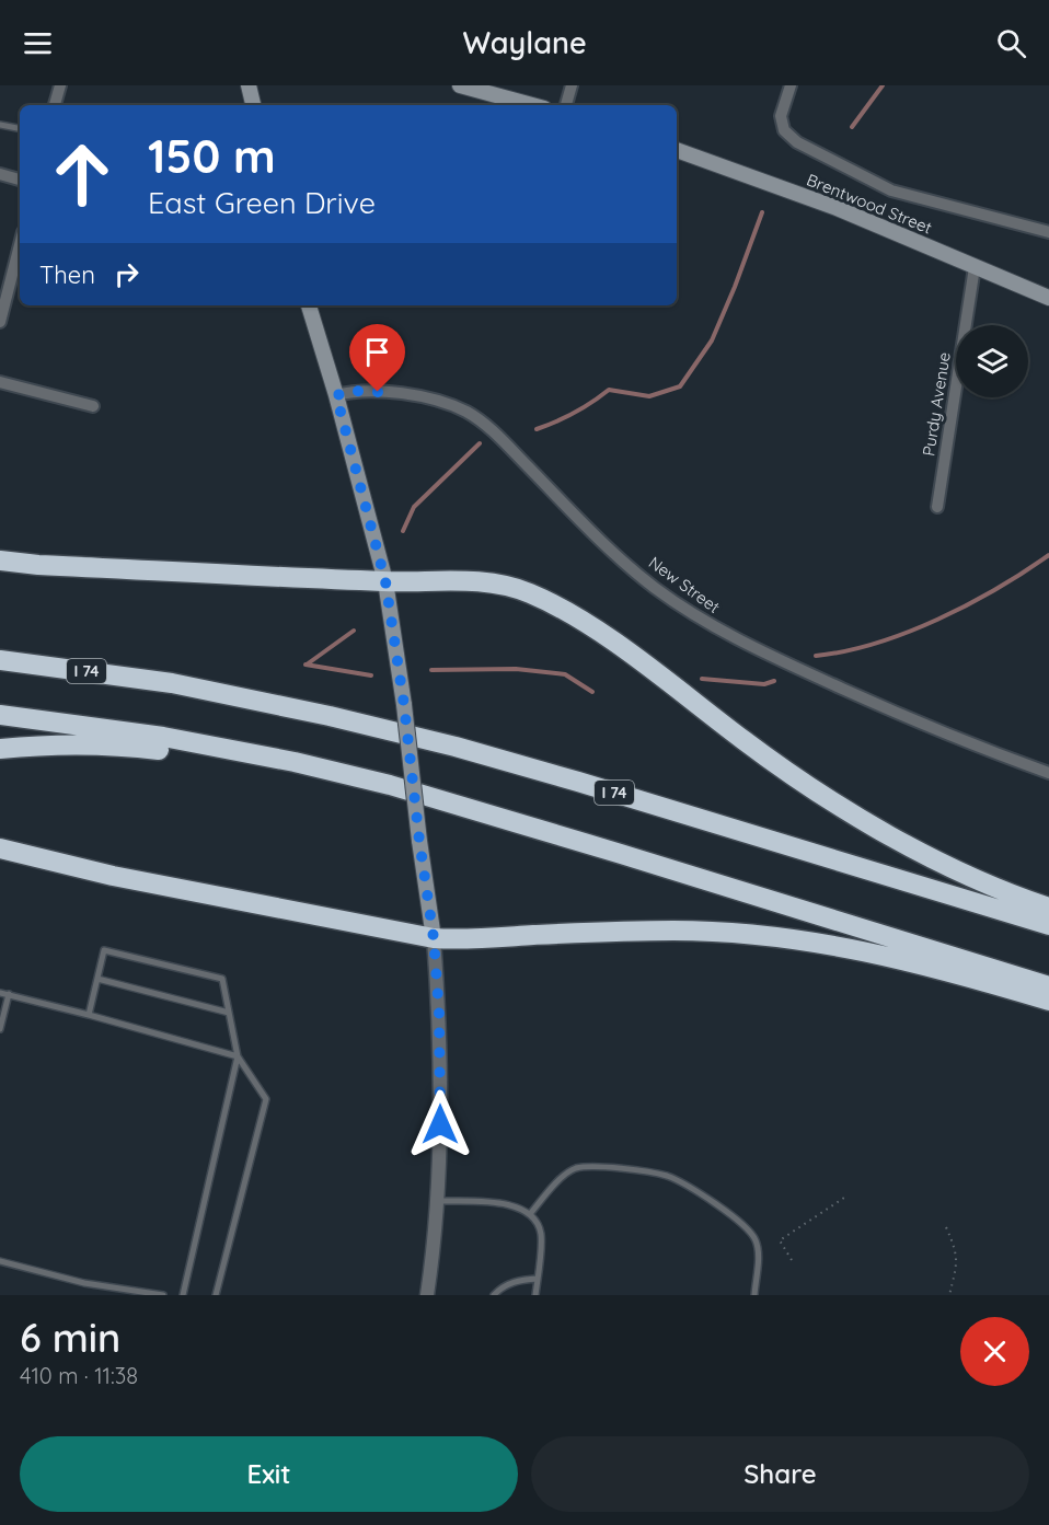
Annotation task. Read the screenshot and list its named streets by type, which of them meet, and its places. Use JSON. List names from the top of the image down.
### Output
{
  "streets": {
    "highway": ["I 74"],
    "main road": ["Brentwood Street"],
    "street": ["Purdy Avenue", "New Street"]
  },
  "crossings": [
    ["Brentwood Street", "Purdy Avenue"]
  ],
  "page": {
    "header": "Waylane",
    "turn": ["150 m", "East Green Drive"],
    "then": "Then",
    "heading": ["6 min", "410 m · 11:38"],
    "buttons": ["Exit", "Share"]
  }
}
